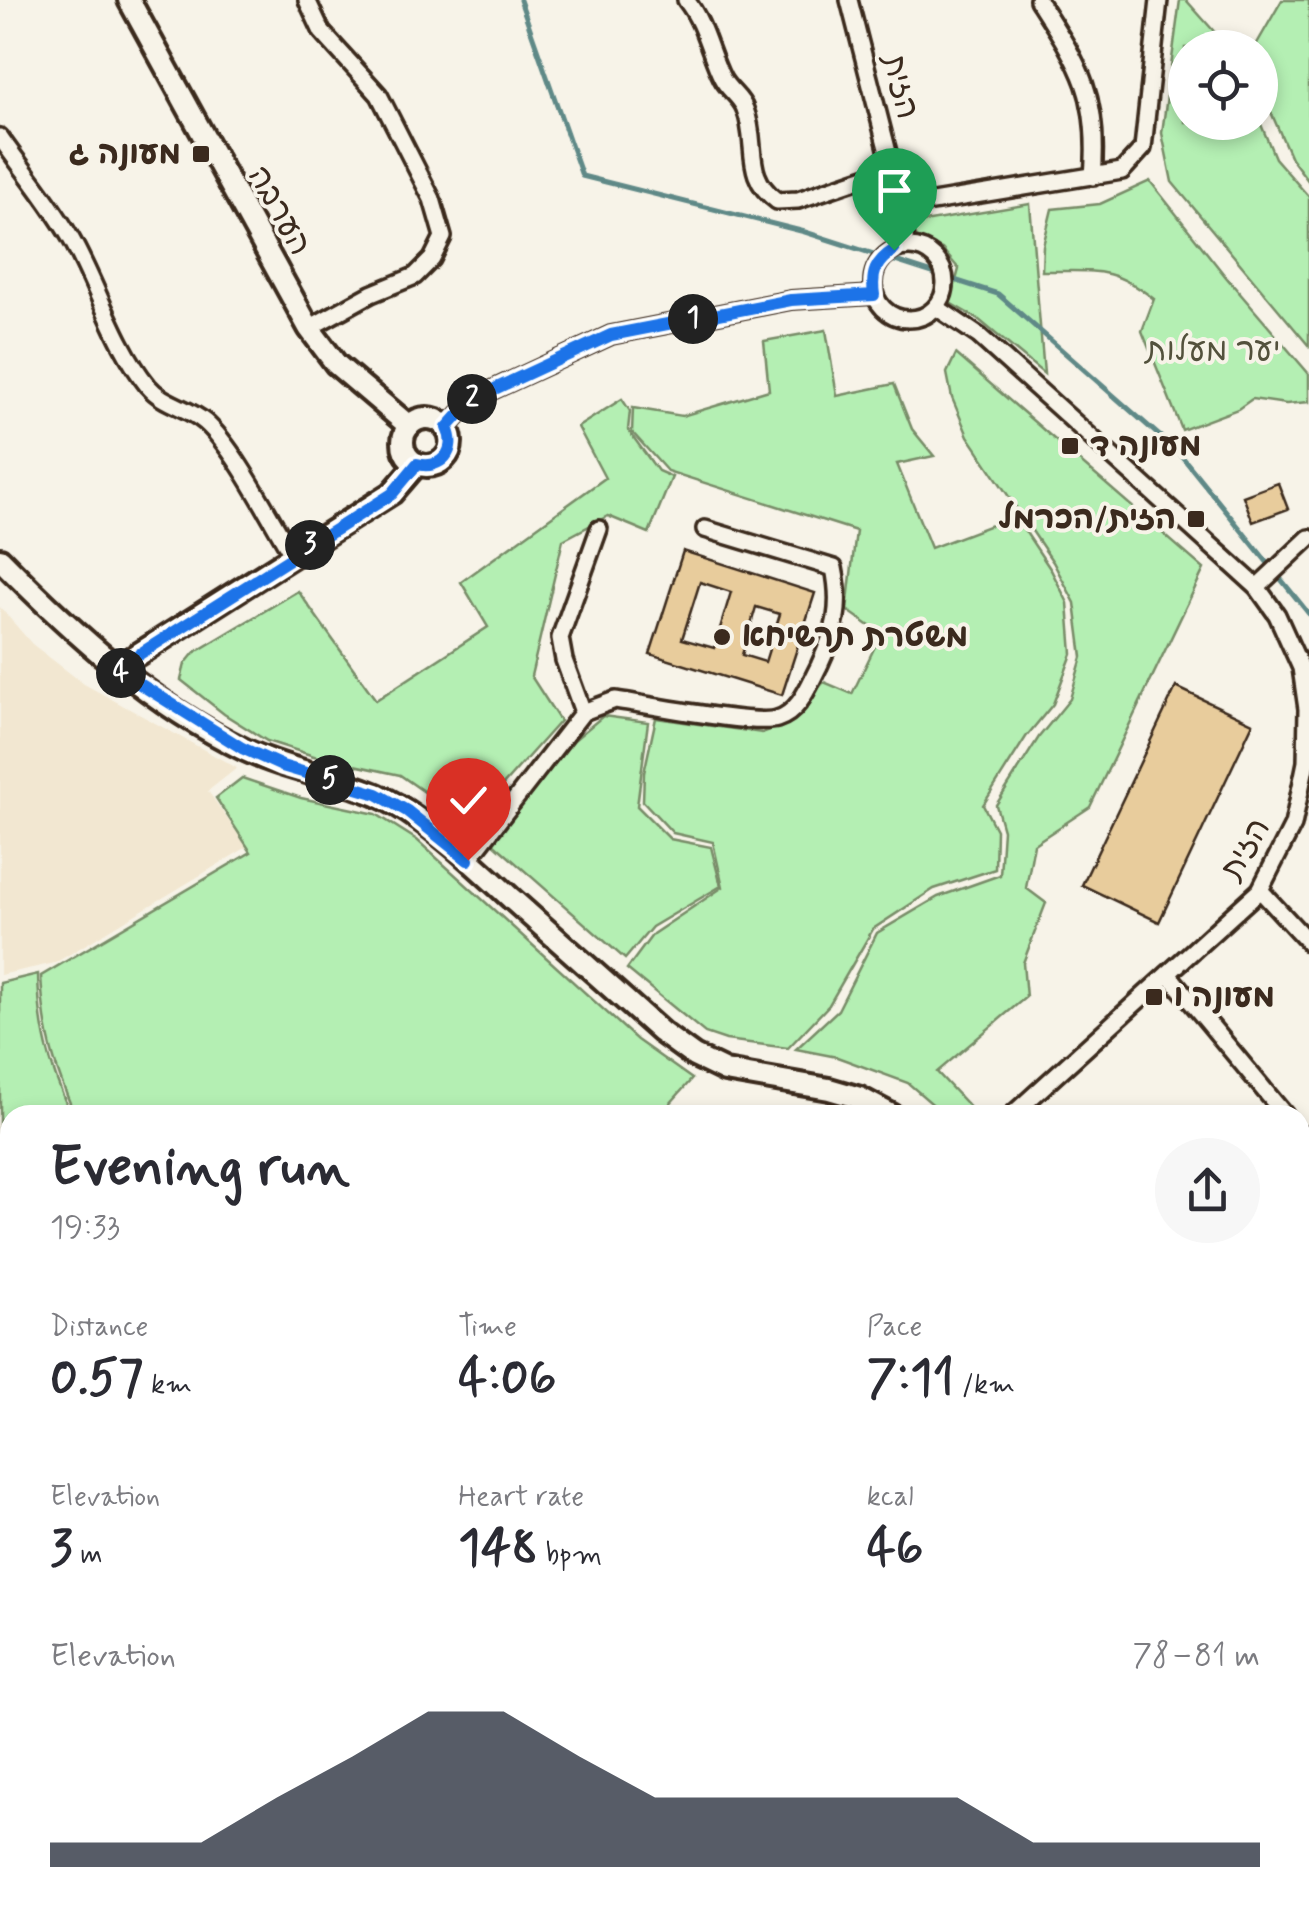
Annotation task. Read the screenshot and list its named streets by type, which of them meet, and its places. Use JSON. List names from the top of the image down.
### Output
{
  "streets": {
    "main road": ["הערבה"],
    "street": ["הזית"]
  },
  "parks": ["יער מעלות"],
  "places": {
    "transit": [
      "מעונה ג",
      "מעונה ד",
      "הזית/הכרמל",
      "מעונה ו"
    ],
    "other": ["משטרת תרשיחא"]
  },
  "page": {
    "pins": [
      "1",
      "2",
      "3",
      "4",
      "5"
    ],
    "heading": ["Evening run", "19:33"],
    "stats": [
      ["Distance", "0.57 km"],
      ["Time", "4:06"],
      ["Pace", "7:11 /km"],
      ["Elevation", "3 m"],
      ["Heart rate", "148 bpm"],
      ["kcal", "46"]
    ],
    "chart": ["Elevation", "78–81 m"]
  }
}
